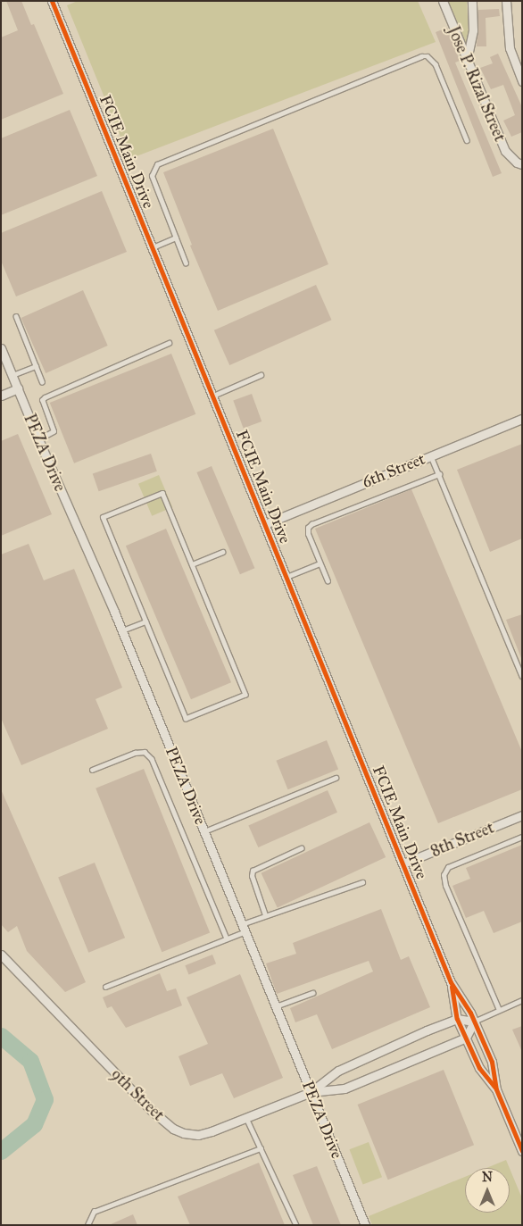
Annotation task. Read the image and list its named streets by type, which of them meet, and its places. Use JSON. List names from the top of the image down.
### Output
{
  "streets": {
    "street": [
      "Jose P. Rizal Street",
      "FCIE Main Drive",
      "PEZA Drive",
      "6th Street",
      "8th Street",
      "9th Street"
    ]
  },
  "crossings": [
    ["FCIE Main Drive", "6th Street"],
    ["FCIE Main Drive", "8th Street"],
    ["FCIE Main Drive", "9th Street"],
    ["PEZA Drive", "9th Street"]
  ],
  "north": "top"
}
